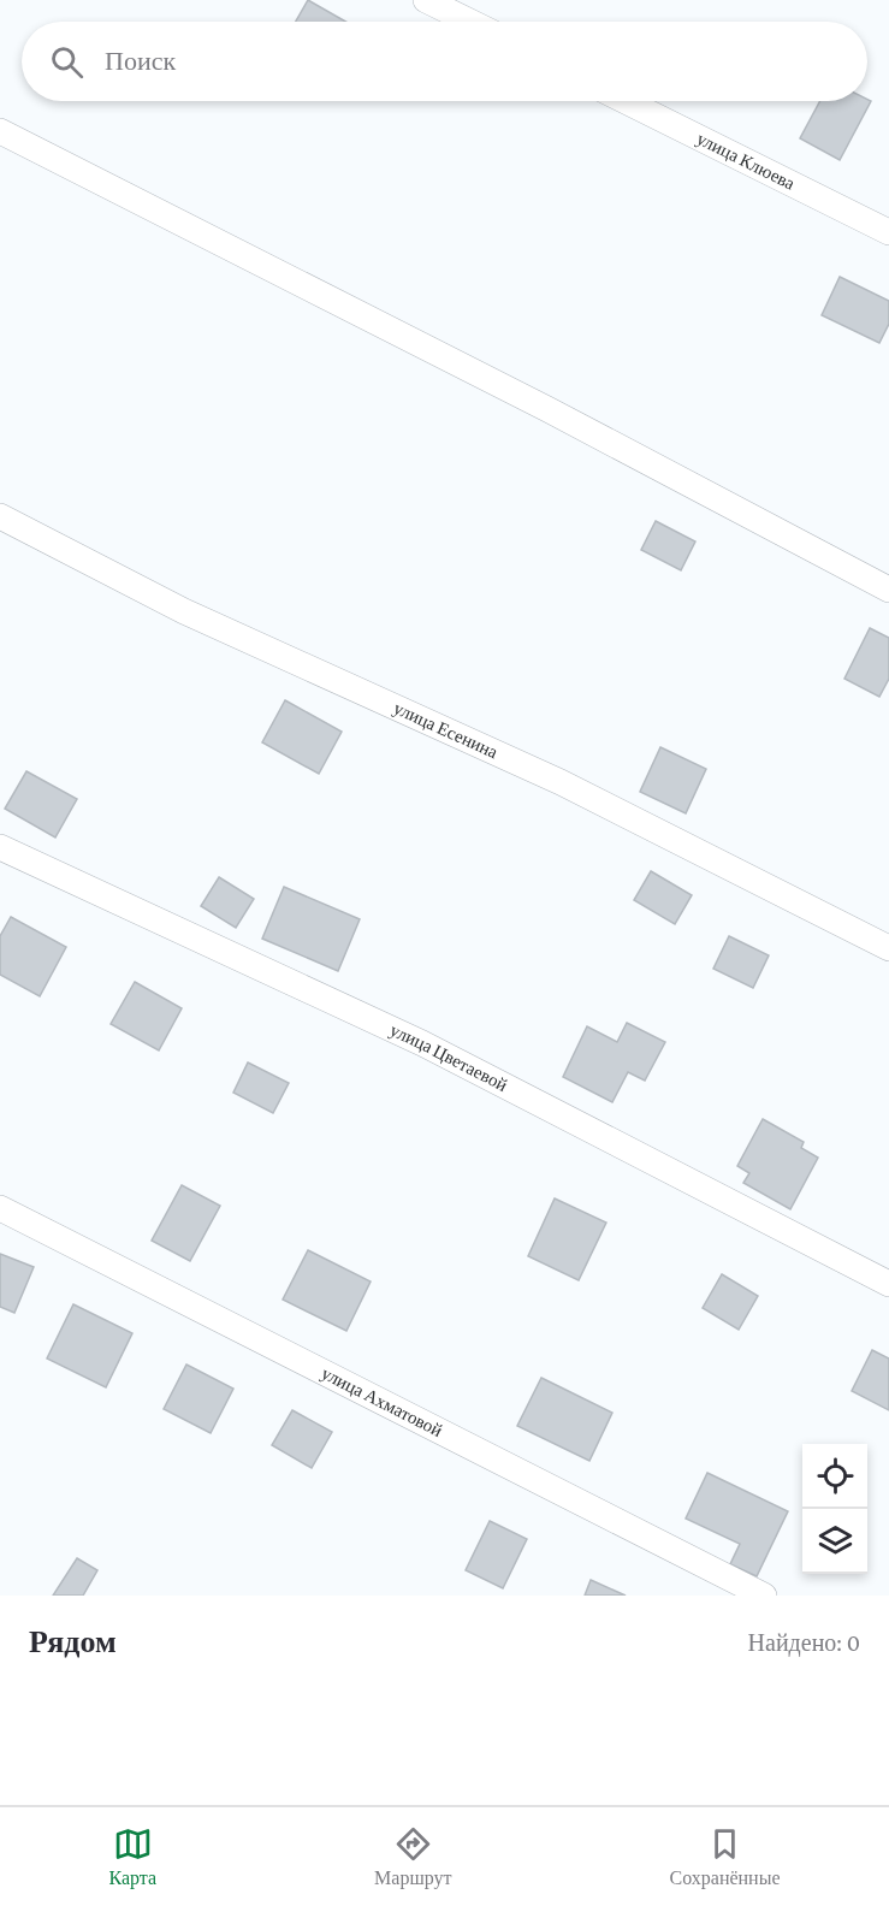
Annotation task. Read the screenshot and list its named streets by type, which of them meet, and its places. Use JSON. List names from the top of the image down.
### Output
{
  "streets": {
    "street": [
      "улица Клюева",
      "улица Есенина",
      "улица Цветаевой",
      "улица Ахматовой"
    ]
  },
  "page": {
    "search": "Поиск",
    "heading": ["Рядом", "Найдено: 0"],
    "nav": ["Карта", "Маршрут", "Сохранённые"]
  }
}
